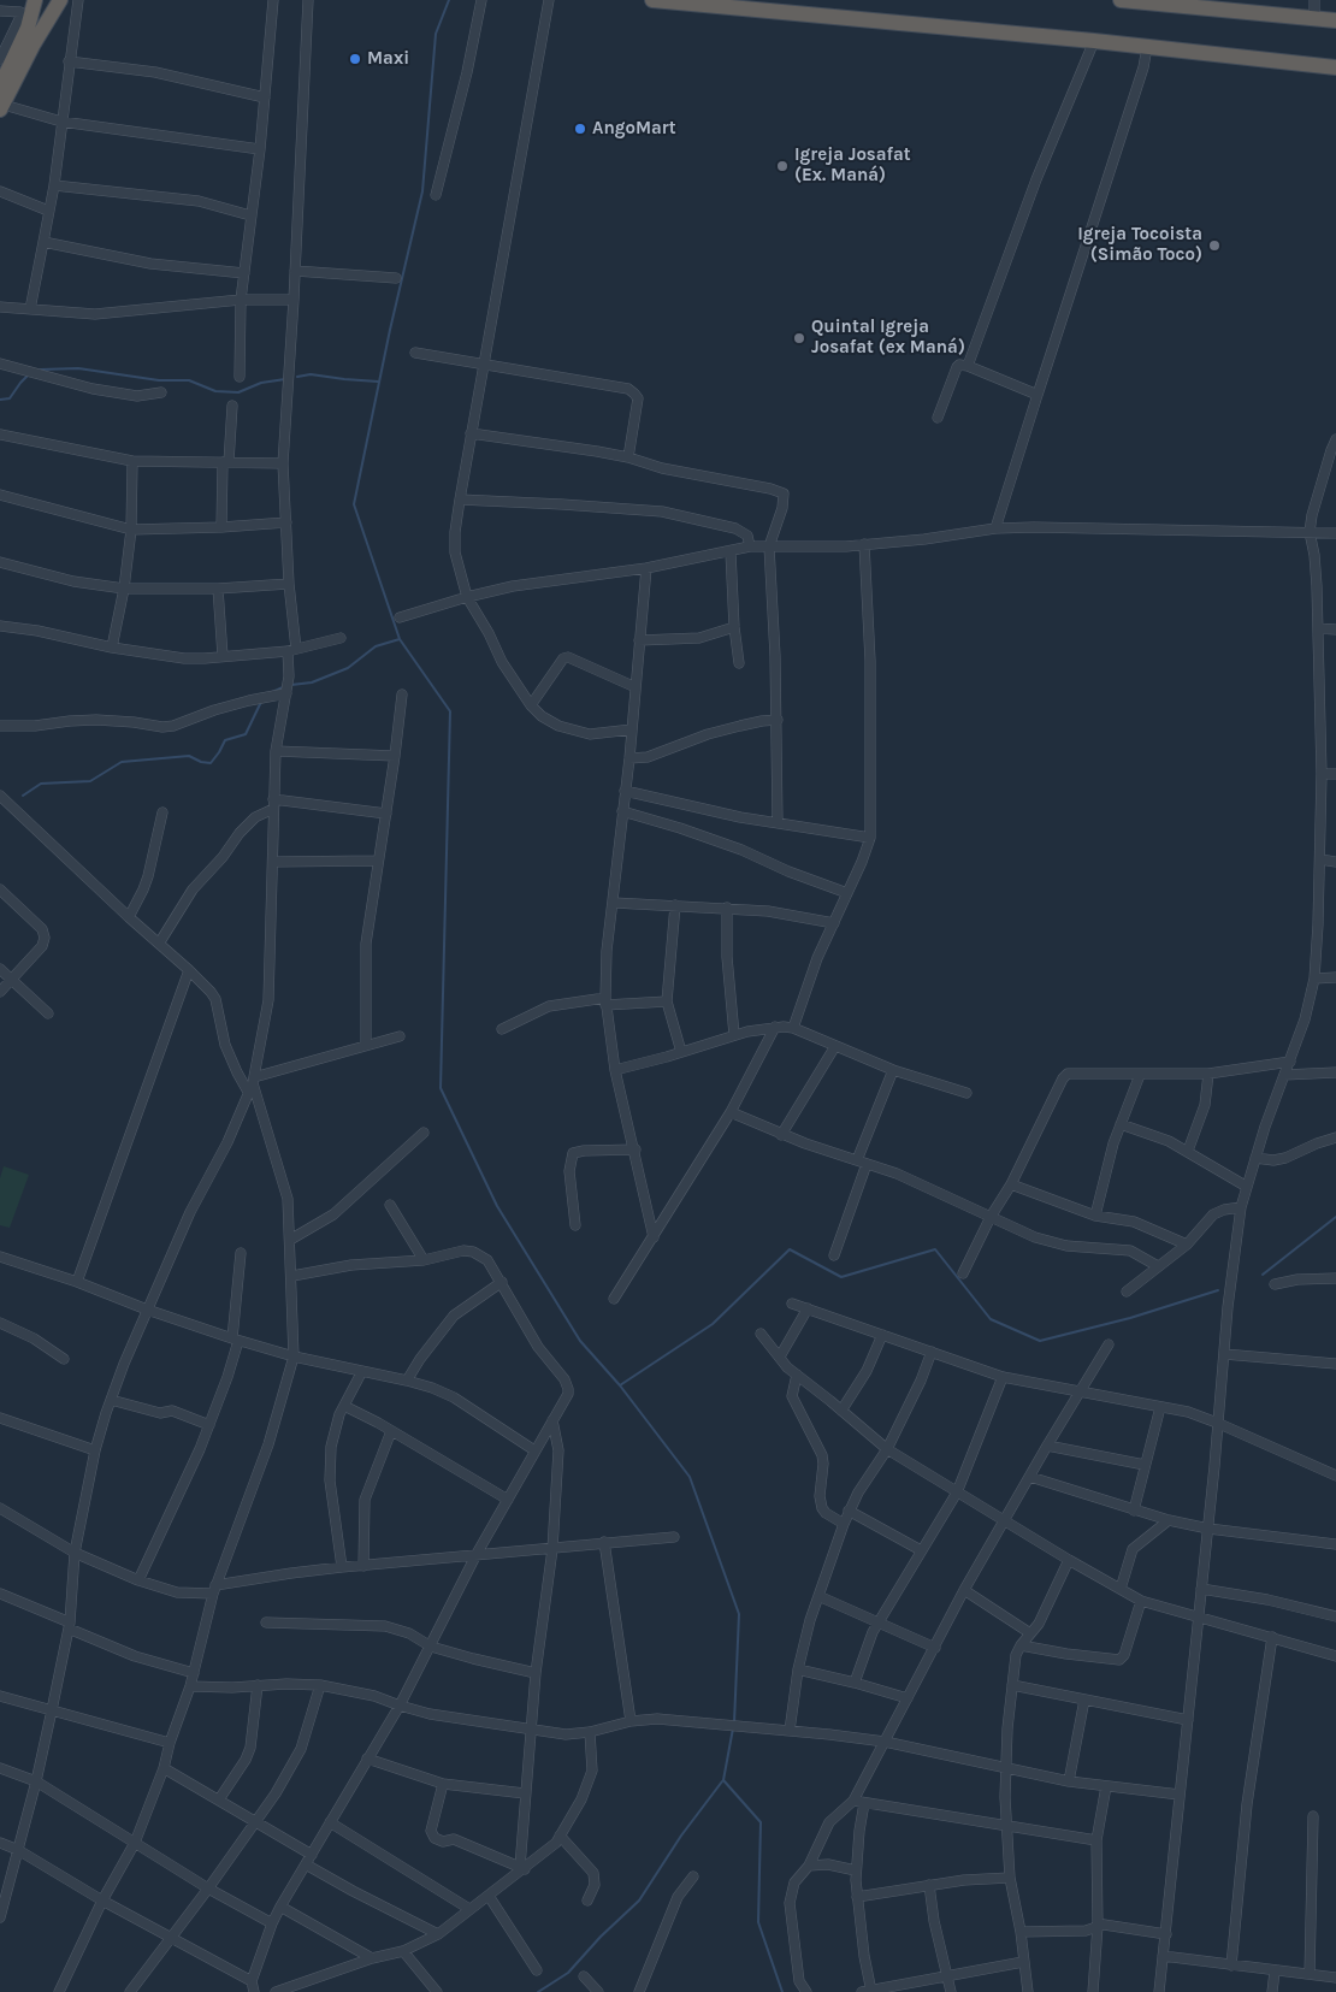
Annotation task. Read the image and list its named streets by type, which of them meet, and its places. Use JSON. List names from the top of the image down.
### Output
{
  "places": [
    "Maxi",
    "AngoMart",
    "Igreja Josafat (Ex. Maná)",
    "Igreja Tocoista (Simão Toco)",
    "Quintal Igreja Josafat (ex Maná)"
  ]
}
